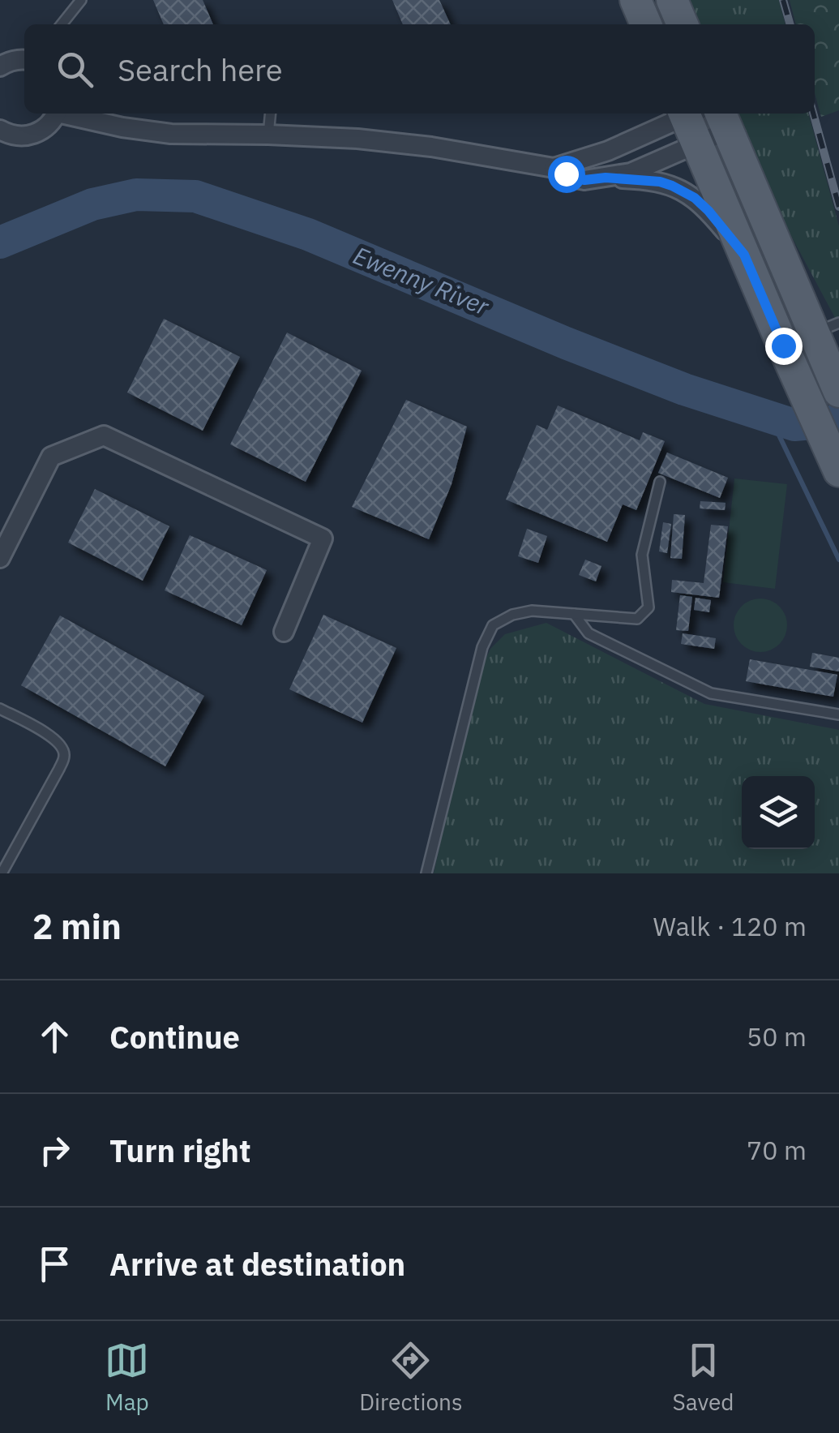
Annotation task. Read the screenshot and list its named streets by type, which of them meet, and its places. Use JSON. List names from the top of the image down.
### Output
{
  "water": ["Ewenny River"],
  "page": {
    "search": "Search here",
    "heading": ["2 min", "Walk · 120 m"],
    "list": [
      ["Continue", "50 m"],
      ["Turn right", "70 m"],
      "Arrive at destination"
    ],
    "nav": ["Map", "Directions", "Saved"]
  }
}
